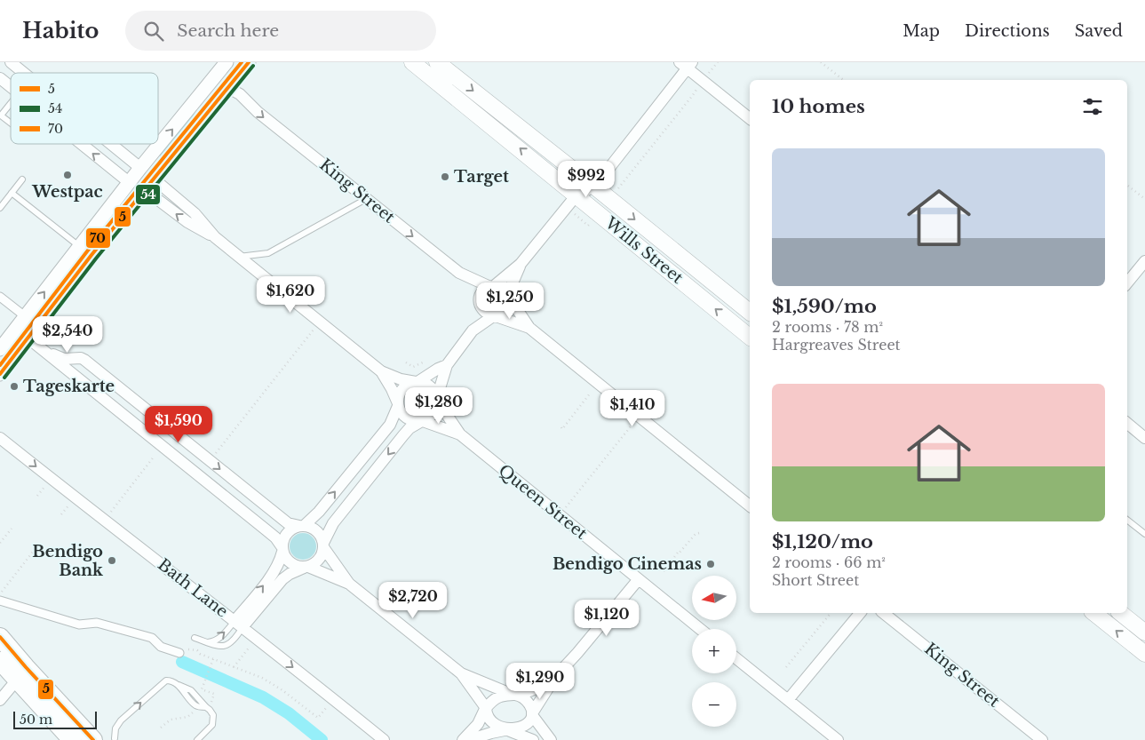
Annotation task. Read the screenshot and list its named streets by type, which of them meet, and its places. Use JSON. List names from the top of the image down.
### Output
{
  "streets": {
    "main road": ["Wills Street"],
    "street": ["King Street", "Queen Street", "Bath Lane"]
  },
  "one_way": ["King Street"],
  "places": [
    "Westpac",
    "Target",
    "Tageskarte",
    "Bendigo Bank",
    "Bendigo Cinemas"
  ],
  "lines": ["transit line 5", "transit line 70", "transit line 54"],
  "legend": ["5", "54", "70"],
  "scale_bar": "50 m",
  "north": "left",
  "page": {
    "header": "Habito",
    "search": "Search here",
    "nav": ["Map", "Directions", "Saved"],
    "heading": "10 homes",
    "list": [
      {
        "name": "$1,590/mo",
        "note": "2 rooms · 78 m² · Hargreaves Street"
      },
      {
        "name": "$1,120/mo",
        "note": "2 rooms · 66 m² · Short Street"
      }
    ],
    "price": [
      "$992",
      "$1,620",
      "$1,250",
      "$2,540",
      "$1,280",
      "$1,410",
      "$1,590",
      "$2,720",
      "$1,120",
      "$1,290"
    ],
    "map_buttons": ["+", "−"],
    "scale": "50 m"
  }
}
